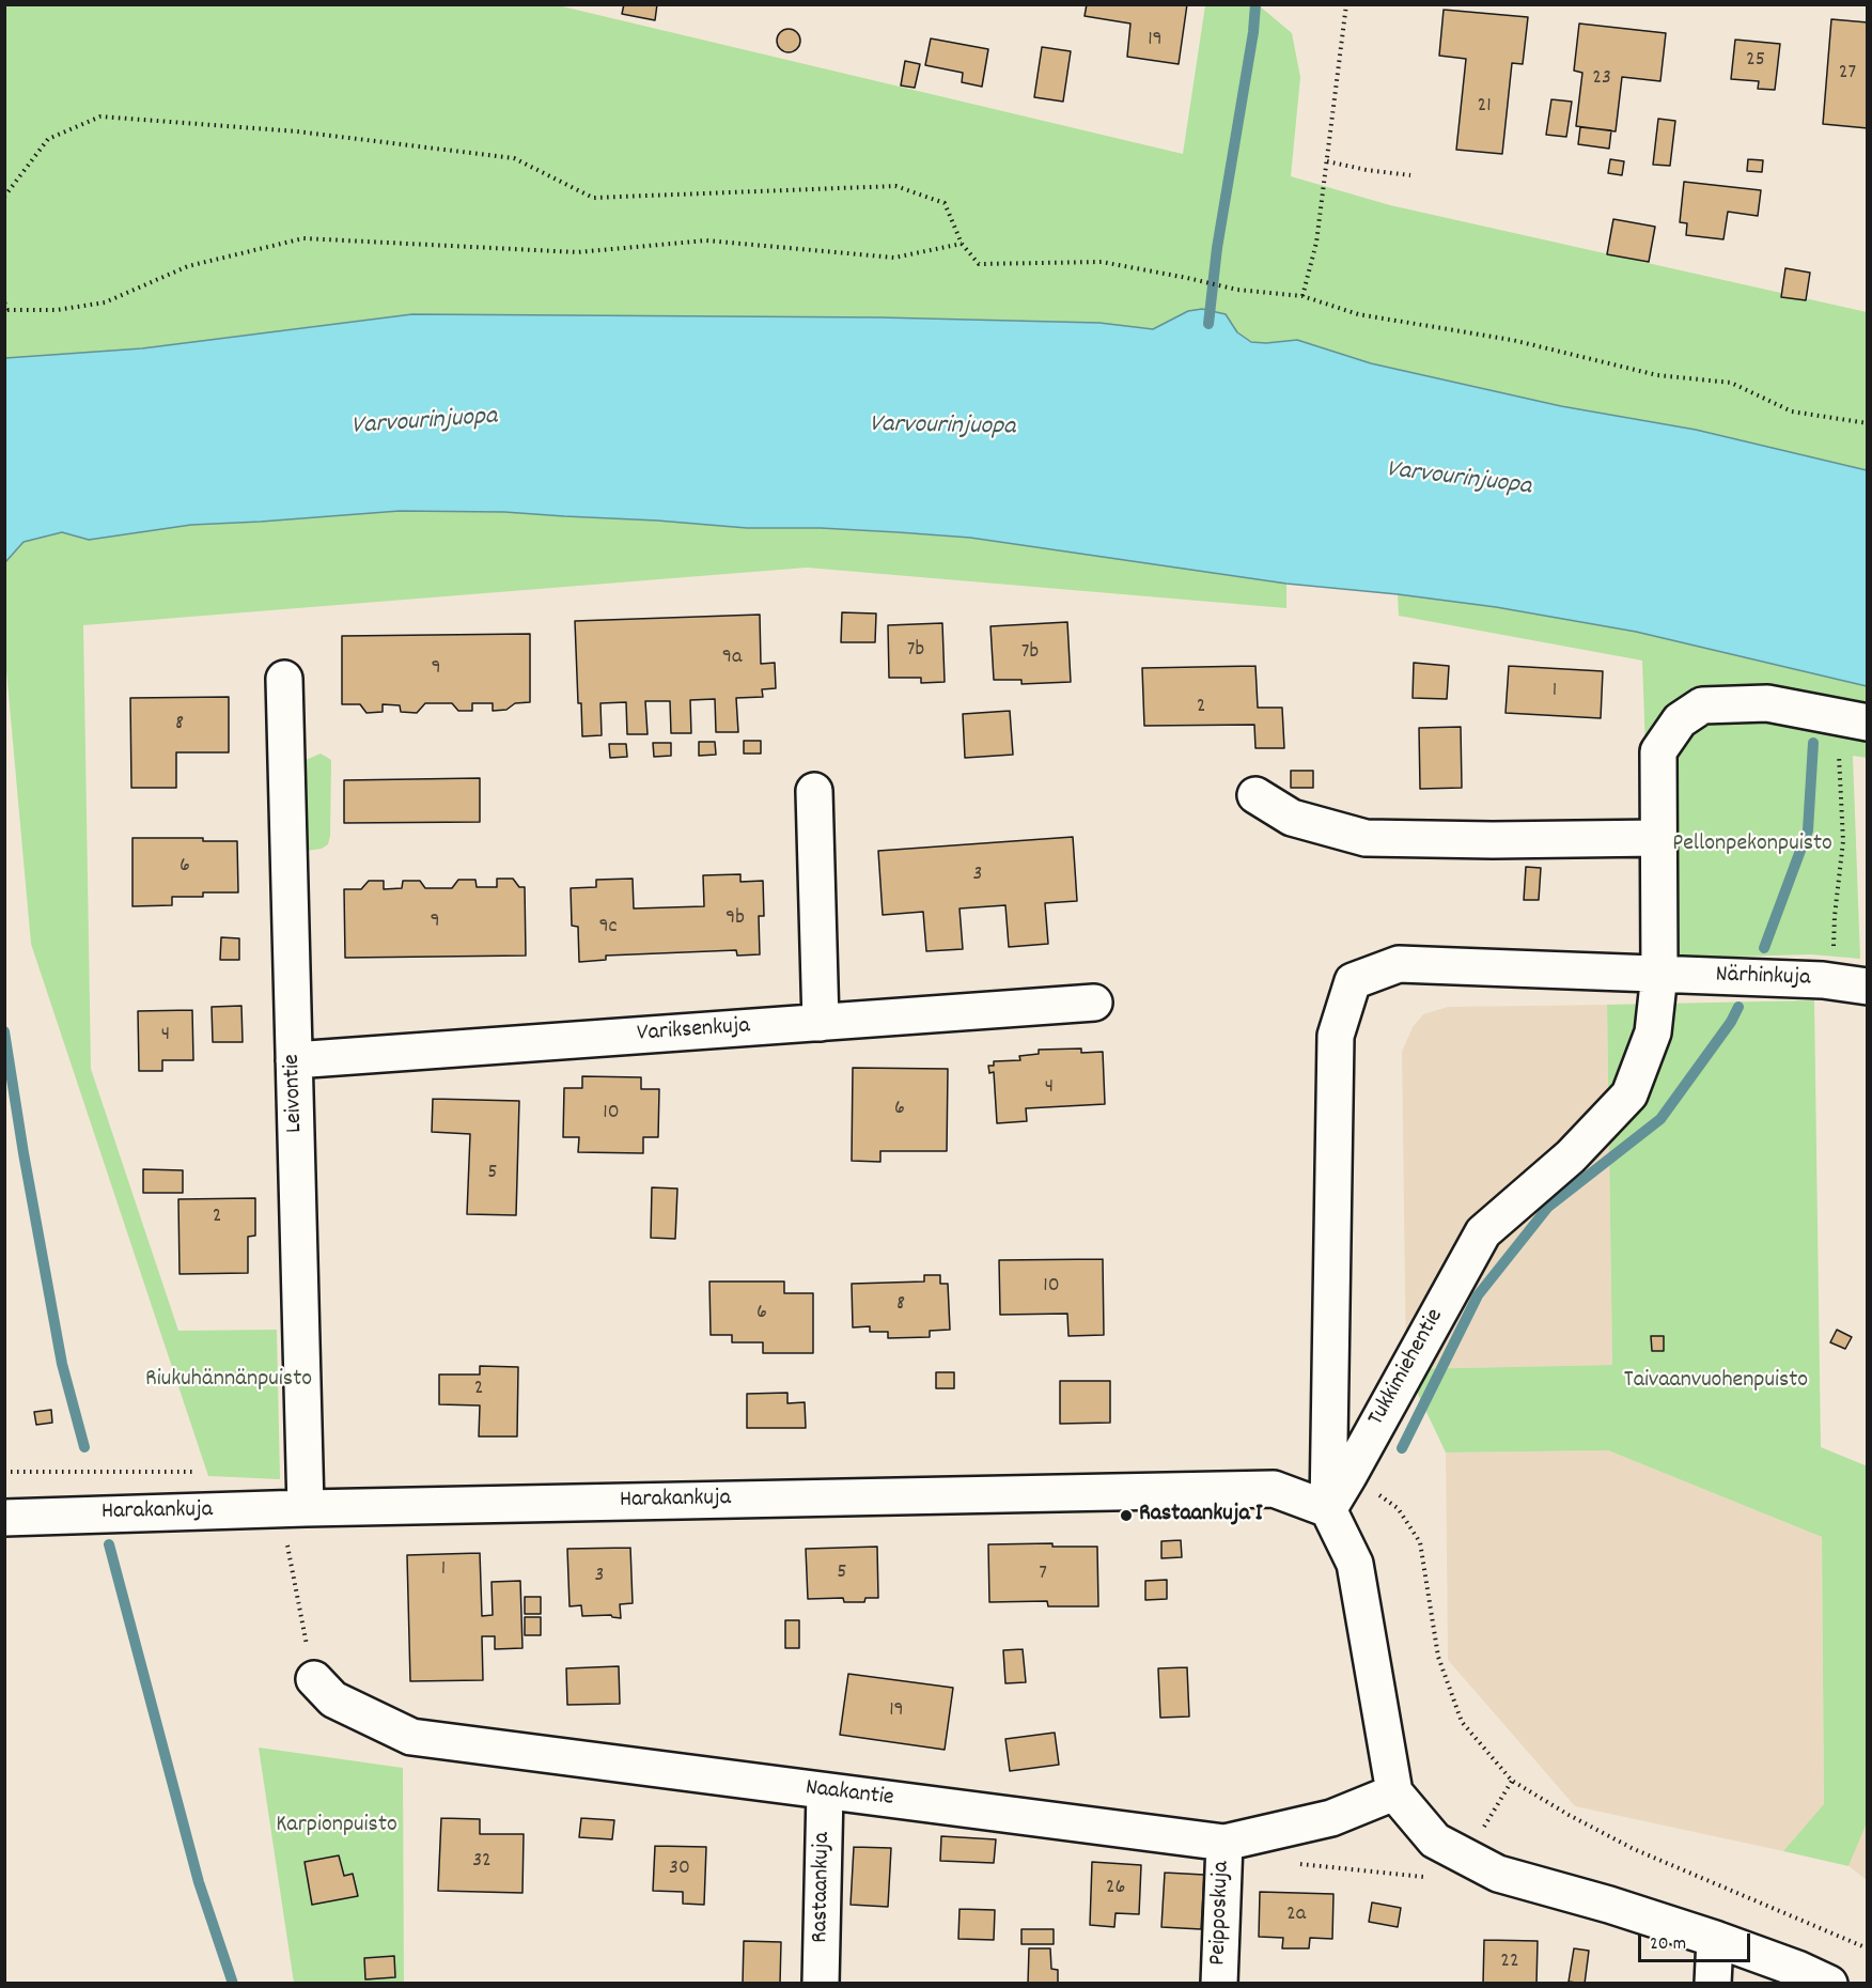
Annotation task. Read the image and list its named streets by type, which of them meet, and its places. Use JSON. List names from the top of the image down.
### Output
{
  "streets": {
    "street": [
      "Närhinkuja",
      "Variksenkuja",
      "Leivontie",
      "Tukkimiehentie",
      "Harakankuja",
      "Naakantie",
      "Rastaankuja",
      "Peipposkuja"
    ]
  },
  "crossings": [
    ["Närhinkuja", "Tukkimiehentie"],
    ["Närhinkuja", "Harakankuja"],
    ["Variksenkuja", "Leivontie"],
    ["Leivontie", "Harakankuja"],
    ["Tukkimiehentie", "Harakankuja"],
    ["Naakantie", "Rastaankuja"],
    ["Naakantie", "Peipposkuja"]
  ],
  "water": ["Varvourinjuopa"],
  "parks": [
    "Pellonpekonpuisto",
    "Riukuhännänpuisto",
    "Taivaanvuohenpuisto",
    "Karpionpuisto"
  ],
  "places": ["Rastaankuja I"],
  "house_numbers": [
    "19",
    "25",
    "27",
    "23",
    "21",
    "7b",
    "7b",
    "9a",
    "9",
    "1",
    "2",
    "8",
    "6",
    "3",
    "9b",
    "9",
    "9c",
    "4",
    "4",
    "6",
    "10",
    "5",
    "2",
    "10",
    "8",
    "6",
    "2",
    "1",
    "5",
    "7",
    "3",
    "19",
    "32",
    "30",
    "26",
    "2a",
    "22"
  ],
  "scale_bar": "20 m"
}
